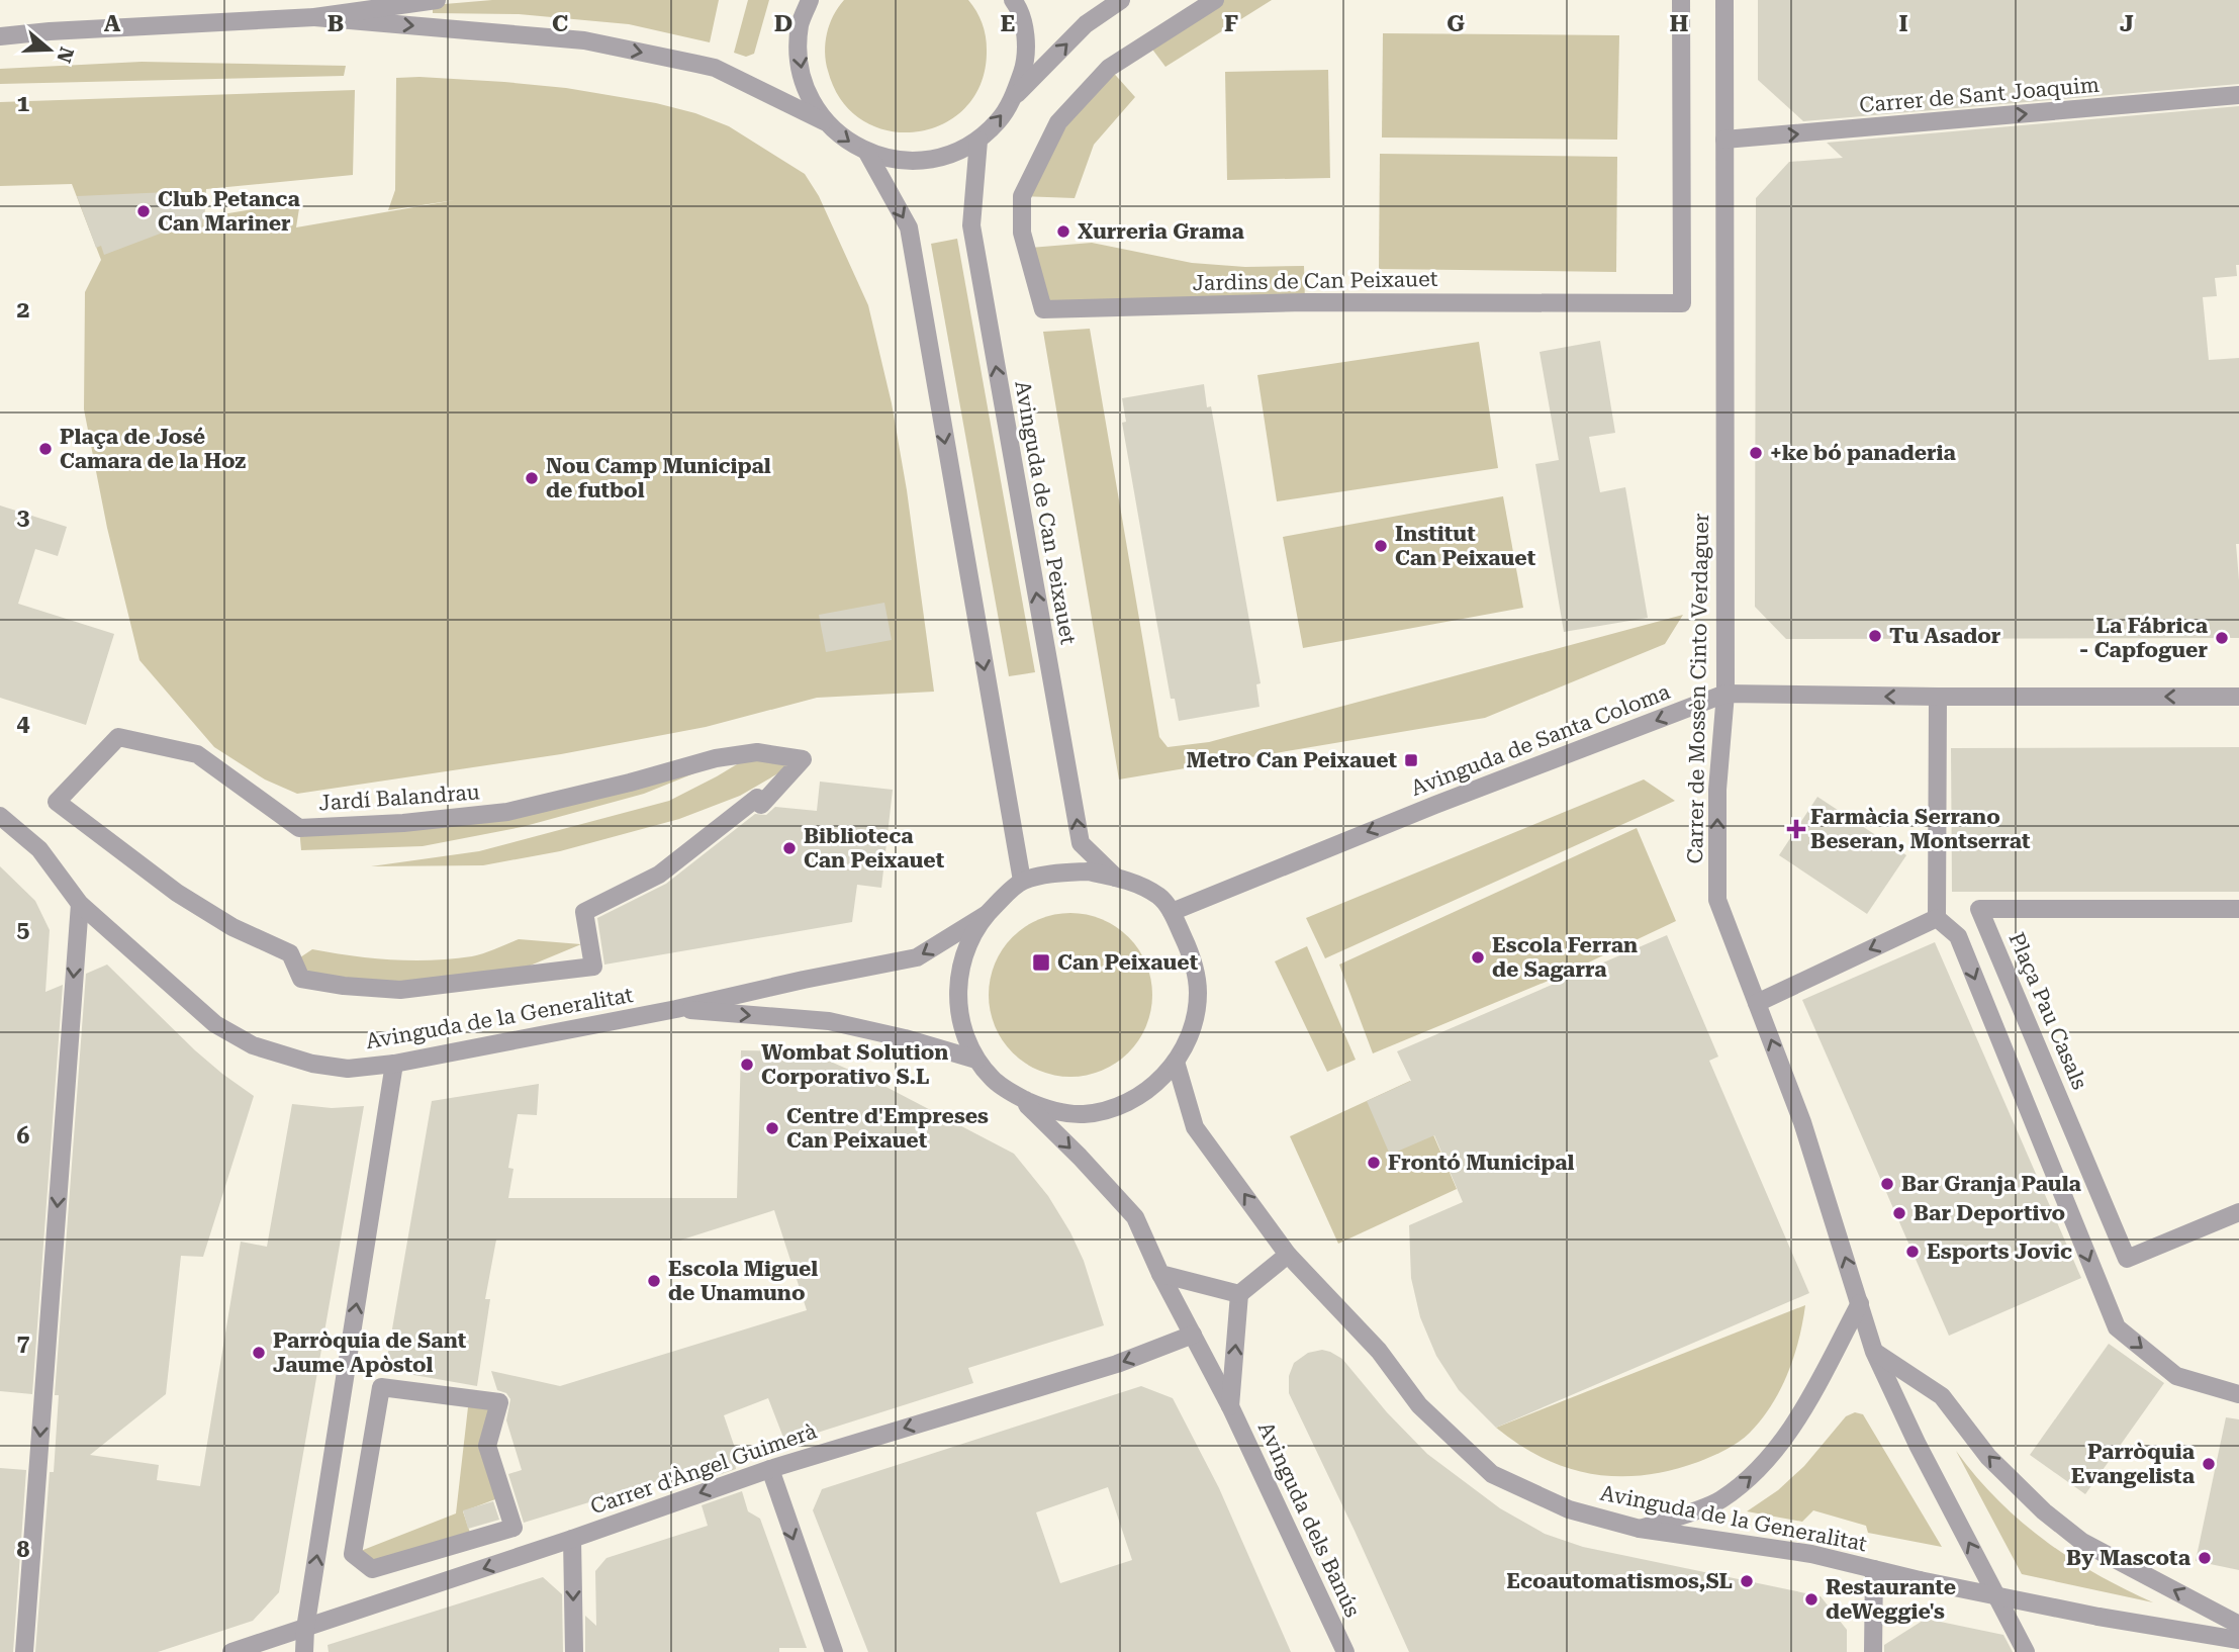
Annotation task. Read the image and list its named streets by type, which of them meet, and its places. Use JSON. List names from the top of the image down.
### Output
{
  "streets": {
    "street": [
      "Carrer de Sant Joaquim",
      "Jardins de Can Peixauet",
      "Avinguda de Can Peixauet",
      "Carrer de Mossèn Cinto Verdaguer",
      "Avinguda de Santa Coloma",
      "Jardí Balandrau",
      "Plaça Pau Casals",
      "Avinguda de la Generalitat",
      "Carrer d'Àngel Guimerà",
      "Avinguda dels Banús"
    ]
  },
  "crossings": [
    ["Carrer de Sant Joaquim", "Carrer de Mossèn Cinto Verdaguer"],
    ["Avinguda de Can Peixauet", "Avinguda de Santa Coloma"],
    ["Avinguda de Can Peixauet", "Avinguda de la Generalitat"],
    ["Avinguda de Can Peixauet", "Avinguda dels Banús"],
    ["Carrer de Mossèn Cinto Verdaguer", "Avinguda de Santa Coloma"],
    ["Avinguda de Santa Coloma", "Avinguda de la Generalitat"],
    ["Avinguda de Santa Coloma", "Avinguda dels Banús"],
    ["Avinguda de la Generalitat", "Avinguda dels Banús"],
    ["Carrer d'Àngel Guimerà", "Avinguda dels Banús"]
  ],
  "one_way": [
    "Carrer de Sant Joaquim",
    "Carrer de Mossèn Cinto Verdaguer",
    "Avinguda de Santa Coloma",
    "Carrer d'Àngel Guimerà",
    "Avinguda dels Banús"
  ],
  "places": {
    "other": [
      "Club Petanca Can Mariner",
      "Xurreria Grama",
      "Plaça de José Camara de la Hoz",
      "+ke bó panaderia",
      "Nou Camp Municipal de futbol",
      "Institut Can Peixauet",
      "Tu Asador",
      "La Fábrica - Capfoguer",
      "Biblioteca Can Peixauet",
      "Escola Ferran de Sagarra",
      "Wombat Solution Corporativo S.L",
      "Centre d'Empreses Can Peixauet",
      "Frontó Municipal",
      "Bar Granja Paula",
      "Bar Deportivo",
      "Esports Jovic",
      "Escola Miguel de Unamuno",
      "Parròquia de Sant Jaume Apòstol",
      "Parròquia Evangelista",
      "By Mascota",
      "Ecoautomatismos,SL",
      "Restaurante deWeggie's"
    ],
    "transit": ["Metro Can Peixauet", "Can Peixauet"],
    "health": ["Farmàcia Serrano Beseran, Montserrat"]
  },
  "north": "right",
  "grid": {
    "columns": [
      "A",
      "B",
      "C",
      "D",
      "E",
      "F",
      "G",
      "H",
      "I",
      "J"
    ],
    "rows": [
      "1",
      "2",
      "3",
      "4",
      "5",
      "6",
      "7",
      "8"
    ]
  }
}
